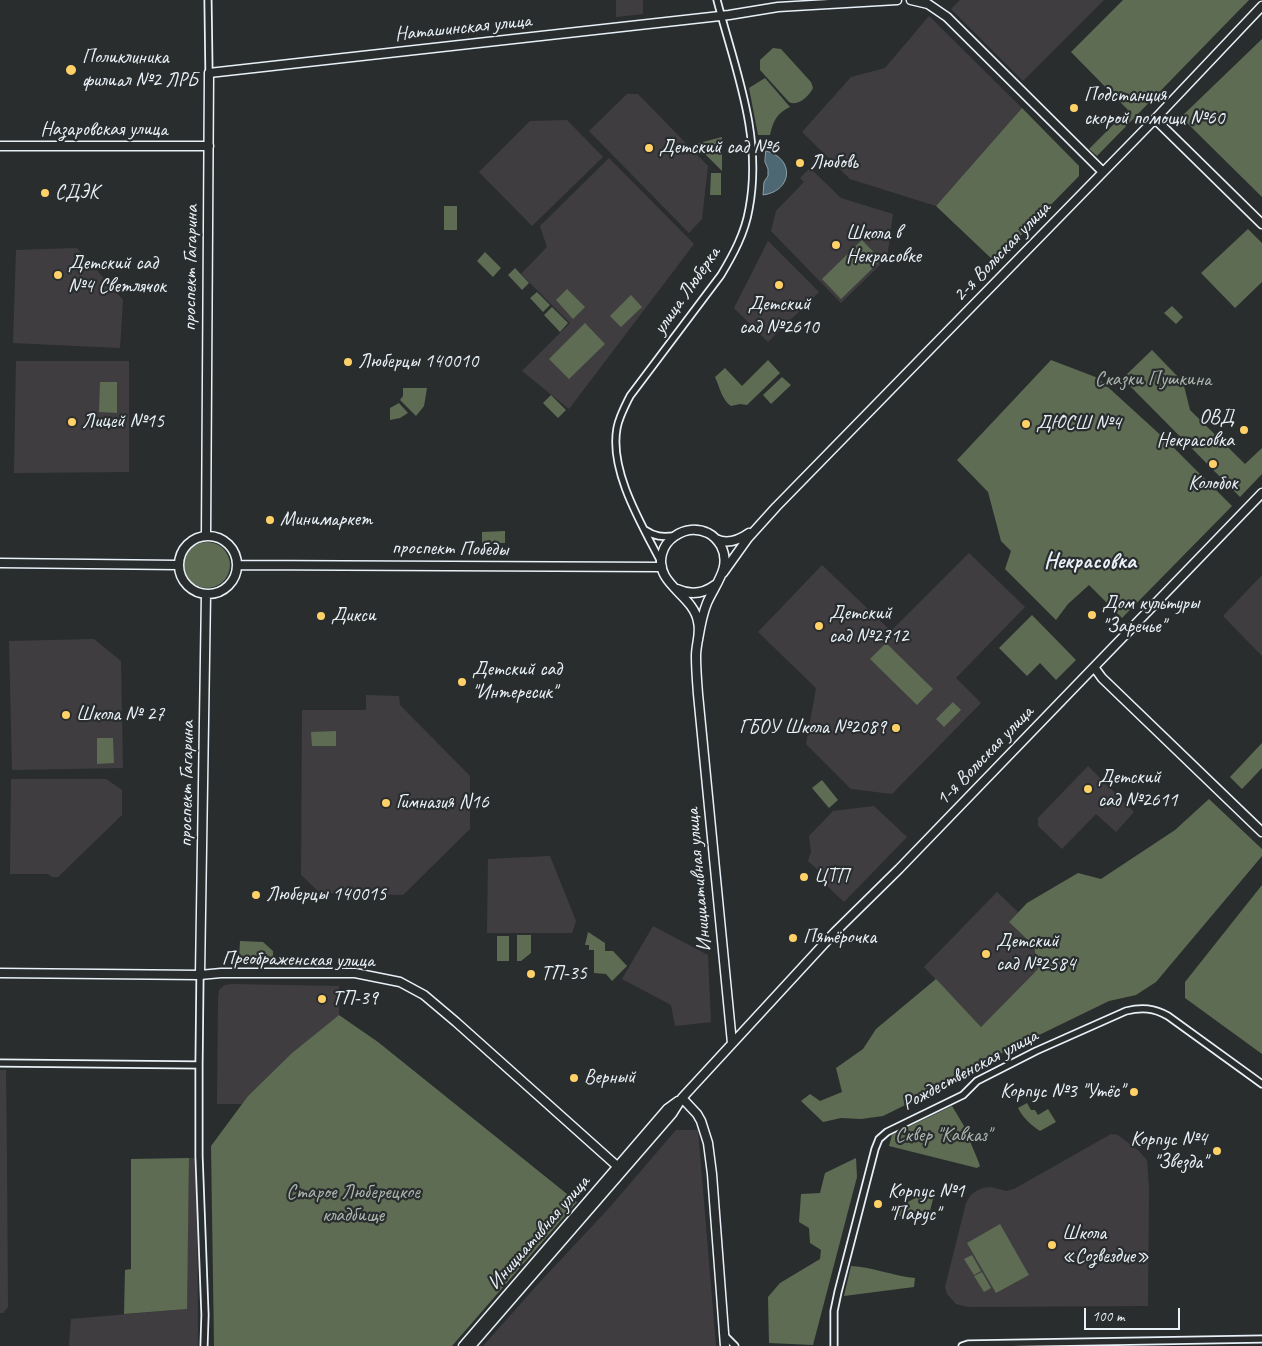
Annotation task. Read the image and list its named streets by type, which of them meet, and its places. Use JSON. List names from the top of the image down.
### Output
{
  "streets": {
    "street": [
      "Наташинская улица",
      "Назаровская улица",
      "2-я Вольская улица",
      "проспект Гагарина",
      "улица Люберка",
      "проспект Победы",
      "1-я Вольская улица",
      "Инициативная улица",
      "Преображенская улица",
      "Рождественская улица"
    ]
  },
  "crossings": [
    ["Наташинская улица", "проспект Гагарина"],
    ["Наташинская улица", "улица Люберка"],
    ["Назаровская улица", "проспект Гагарина"],
    ["2-я Вольская улица", "улица Люберка"],
    ["2-я Вольская улица", "проспект Победы"],
    ["2-я Вольская улица", "Инициативная улица"],
    ["проспект Гагарина", "проспект Победы"],
    ["проспект Гагарина", "Преображенская улица"],
    ["улица Люберка", "проспект Победы"],
    ["улица Люберка", "Инициативная улица"],
    ["проспект Победы", "Инициативная улица"],
    ["1-я Вольская улица", "Инициативная улица"],
    ["Инициативная улица", "Преображенская улица"]
  ],
  "districts": ["Некрасовка"],
  "parks": ["Сказки Пушкина", "Сквер \"Кавказ\"", "Старое Люберецкое кладбище"],
  "places": [
    "Поликлиника филиал №2 ЛРБ",
    "Подстанция скорой помощи №60",
    "Детский сад №6",
    "Любовь",
    "СДЭК",
    "Школа в Некрасовке",
    "Детский сад №4 Светлячок",
    "Детский сад №2610",
    "Люберцы 140010",
    "Лицей №15",
    "ДЮСШ №4",
    "ОВД Некрасовка",
    "Колобок",
    "Минимаркет",
    "Дом культуры \"Заречье\"",
    "Дикси",
    "Детский сад №2712",
    "Детский сад \"Интересик\"",
    "Школа № 27",
    "ГБОУ Школа №2089",
    "Детский сад №2611",
    "Гимназия N16",
    "ЦТП",
    "Люберцы 140015",
    "Пятёрочка",
    "Детский сад №2584",
    "ТП-35",
    "ТП-39",
    "Верный",
    "Корпус №3 \"Утёс\"",
    "Корпус №4 \"Звезда\"",
    "Корпус №1 \"Парус\"",
    "Школа «Созвездие»"
  ],
  "scale_bar": "100 m"
}
